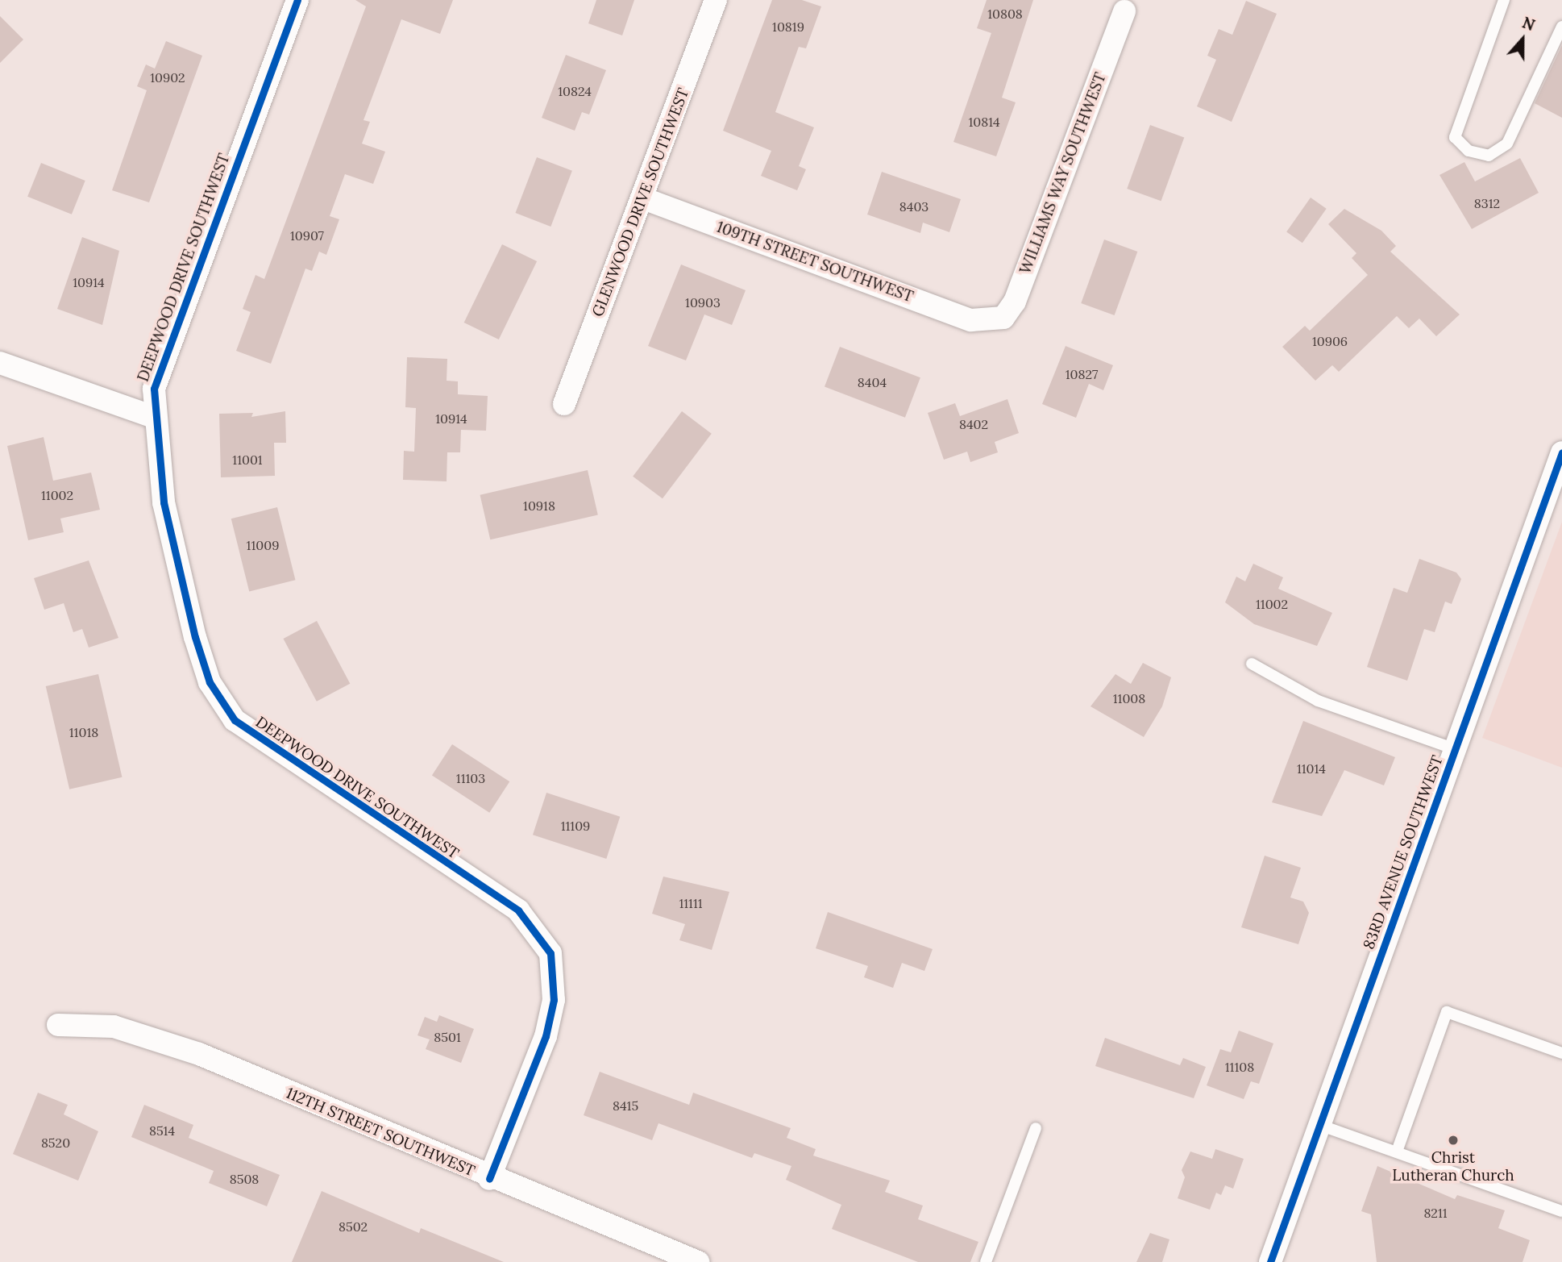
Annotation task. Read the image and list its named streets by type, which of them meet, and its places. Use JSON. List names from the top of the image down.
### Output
{
  "streets": {
    "street": [
      "WILLIAMS WAY SOUTHWEST",
      "GLENWOOD DRIVE SOUTHWEST",
      "109TH STREET SOUTHWEST",
      "DEEPWOOD DRIVE SOUTHWEST",
      "83RD AVENUE SOUTHWEST",
      "112TH STREET SOUTHWEST"
    ]
  },
  "crossings": [
    ["WILLIAMS WAY SOUTHWEST", "109TH STREET SOUTHWEST"],
    ["GLENWOOD DRIVE SOUTHWEST", "109TH STREET SOUTHWEST"],
    ["DEEPWOOD DRIVE SOUTHWEST", "112TH STREET SOUTHWEST"]
  ],
  "places": ["Christ Lutheran Church"],
  "house_numbers": [
    "10808",
    "10819",
    "10902",
    "10824",
    "10814",
    "8312",
    "8403",
    "10907",
    "10914",
    "10903",
    "10906",
    "10827",
    "8404",
    "10914",
    "8402",
    "11001",
    "11002",
    "10918",
    "11009",
    "11002",
    "11008",
    "11018",
    "11014",
    "11103",
    "11109",
    "11111",
    "8501",
    "11108",
    "8415",
    "8514",
    "8520",
    "8508",
    "8211",
    "8502"
  ],
  "north": "top"
}
